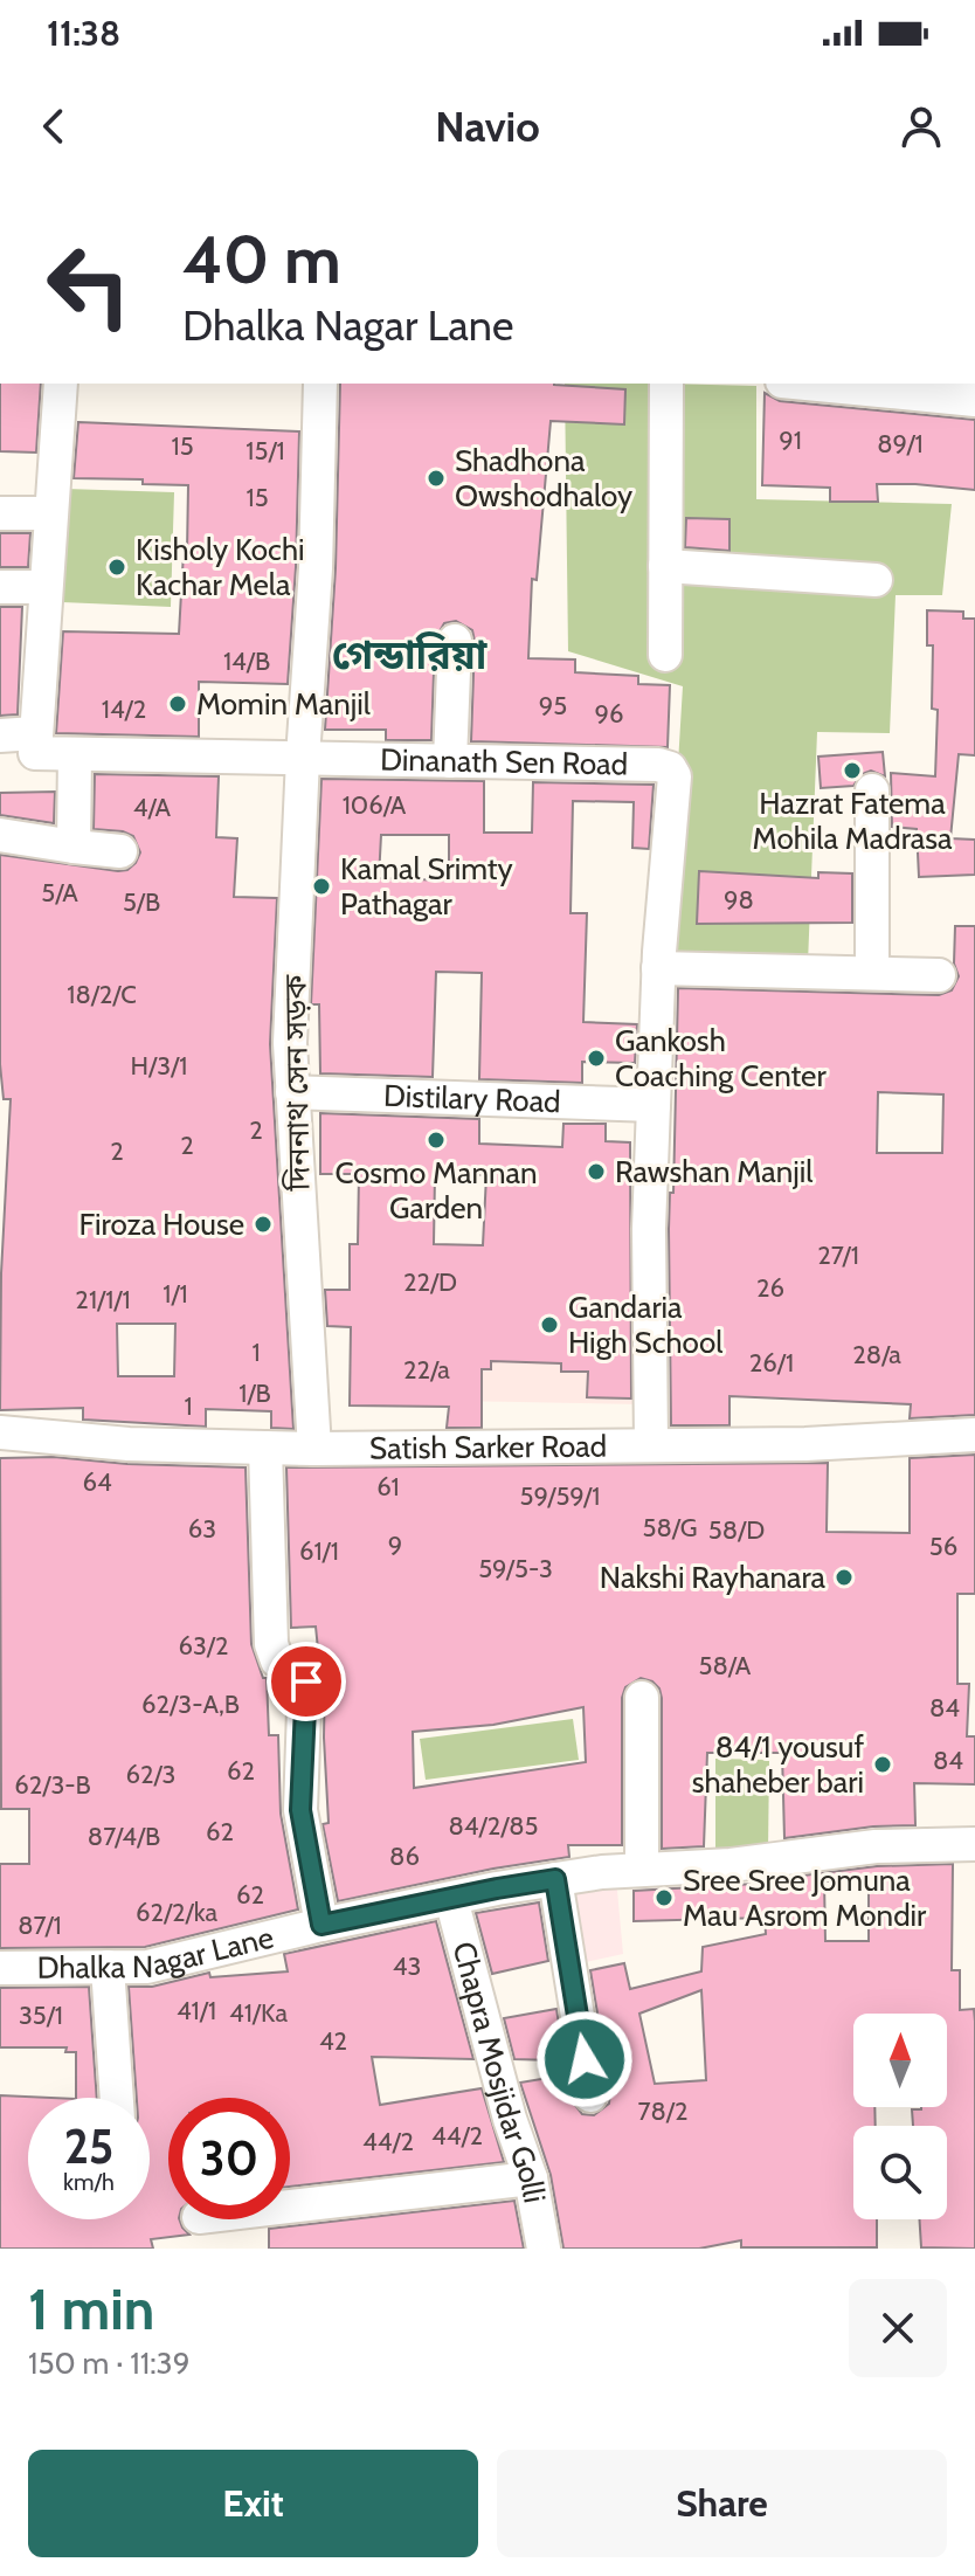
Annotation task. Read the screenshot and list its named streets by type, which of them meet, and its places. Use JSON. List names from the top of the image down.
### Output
{
  "streets": {
    "street": [
      "Dinanath Sen Road",
      "দিননাথ সেন সড়ক",
      "Distilary Road",
      "Satish Sarker Road",
      "Dhalka Nagar Lane",
      "Chapra Mosjidar Golli"
    ]
  },
  "crossings": [
    ["Dinanath Sen Road", "দিননাথ সেন সড়ক"],
    ["Dinanath Sen Road", "Distilary Road"],
    ["Dinanath Sen Road", "Satish Sarker Road"],
    ["দিননাথ সেন সড়ক", "Distilary Road"],
    ["দিননাথ সেন সড়ক", "Satish Sarker Road"],
    ["Dhalka Nagar Lane", "Chapra Mosjidar Golli"]
  ],
  "districts": ["গেন্ডারিয়া"],
  "places": [
    "Shadhona Owshodhaloy",
    "Kisholy Kochi Kachar Mela",
    "Momin Manjil",
    "Hazrat Fatema Mohila Madrasa",
    "Kamal Srimty Pathagar",
    "Gankosh Coaching Center",
    "Cosmo Mannan Garden",
    "Rawshan Manjil",
    "Firoza House",
    "Gandaria High School",
    "Nakshi Rayhanara",
    "84/1 yousuf shaheber bari",
    "Sree Sree Jomuna Mau Asrom Mondir"
  ],
  "house_numbers": [
    "91",
    "89/1",
    "15",
    "15/1",
    "15",
    "14/B",
    "95",
    "14/2",
    "96",
    "106/A",
    "4/A",
    "5/A",
    "98",
    "5/B",
    "18/2/C",
    "H/3/1",
    "2",
    "2",
    "2",
    "27/1",
    "22/D",
    "26",
    "1/1",
    "21/1/1",
    "1",
    "28/a",
    "26/1",
    "22/a",
    "1/B",
    "1",
    "64",
    "61",
    "59/59/1",
    "58/G",
    "63",
    "58/D",
    "9",
    "56",
    "61/1",
    "59/5-3",
    "63/2",
    "58/A",
    "62/3-A,B",
    "84",
    "84",
    "62",
    "62/3",
    "62/3-B",
    "84/2/85",
    "62",
    "87/4/B",
    "86",
    "62",
    "62/2/ka",
    "87/1",
    "43",
    "41/1",
    "41/Ka",
    "35/1",
    "42",
    "78/2",
    "44/2",
    "44/2"
  ],
  "north": "top",
  "page": {
    "status": "11:38",
    "header": "Navio",
    "turn": ["40 m", "Dhalka Nagar Lane"],
    "speed": "25 km/h",
    "limit": "30",
    "heading": ["1 min", "150 m · 11:39"],
    "buttons": ["Exit", "Share"]
  }
}
